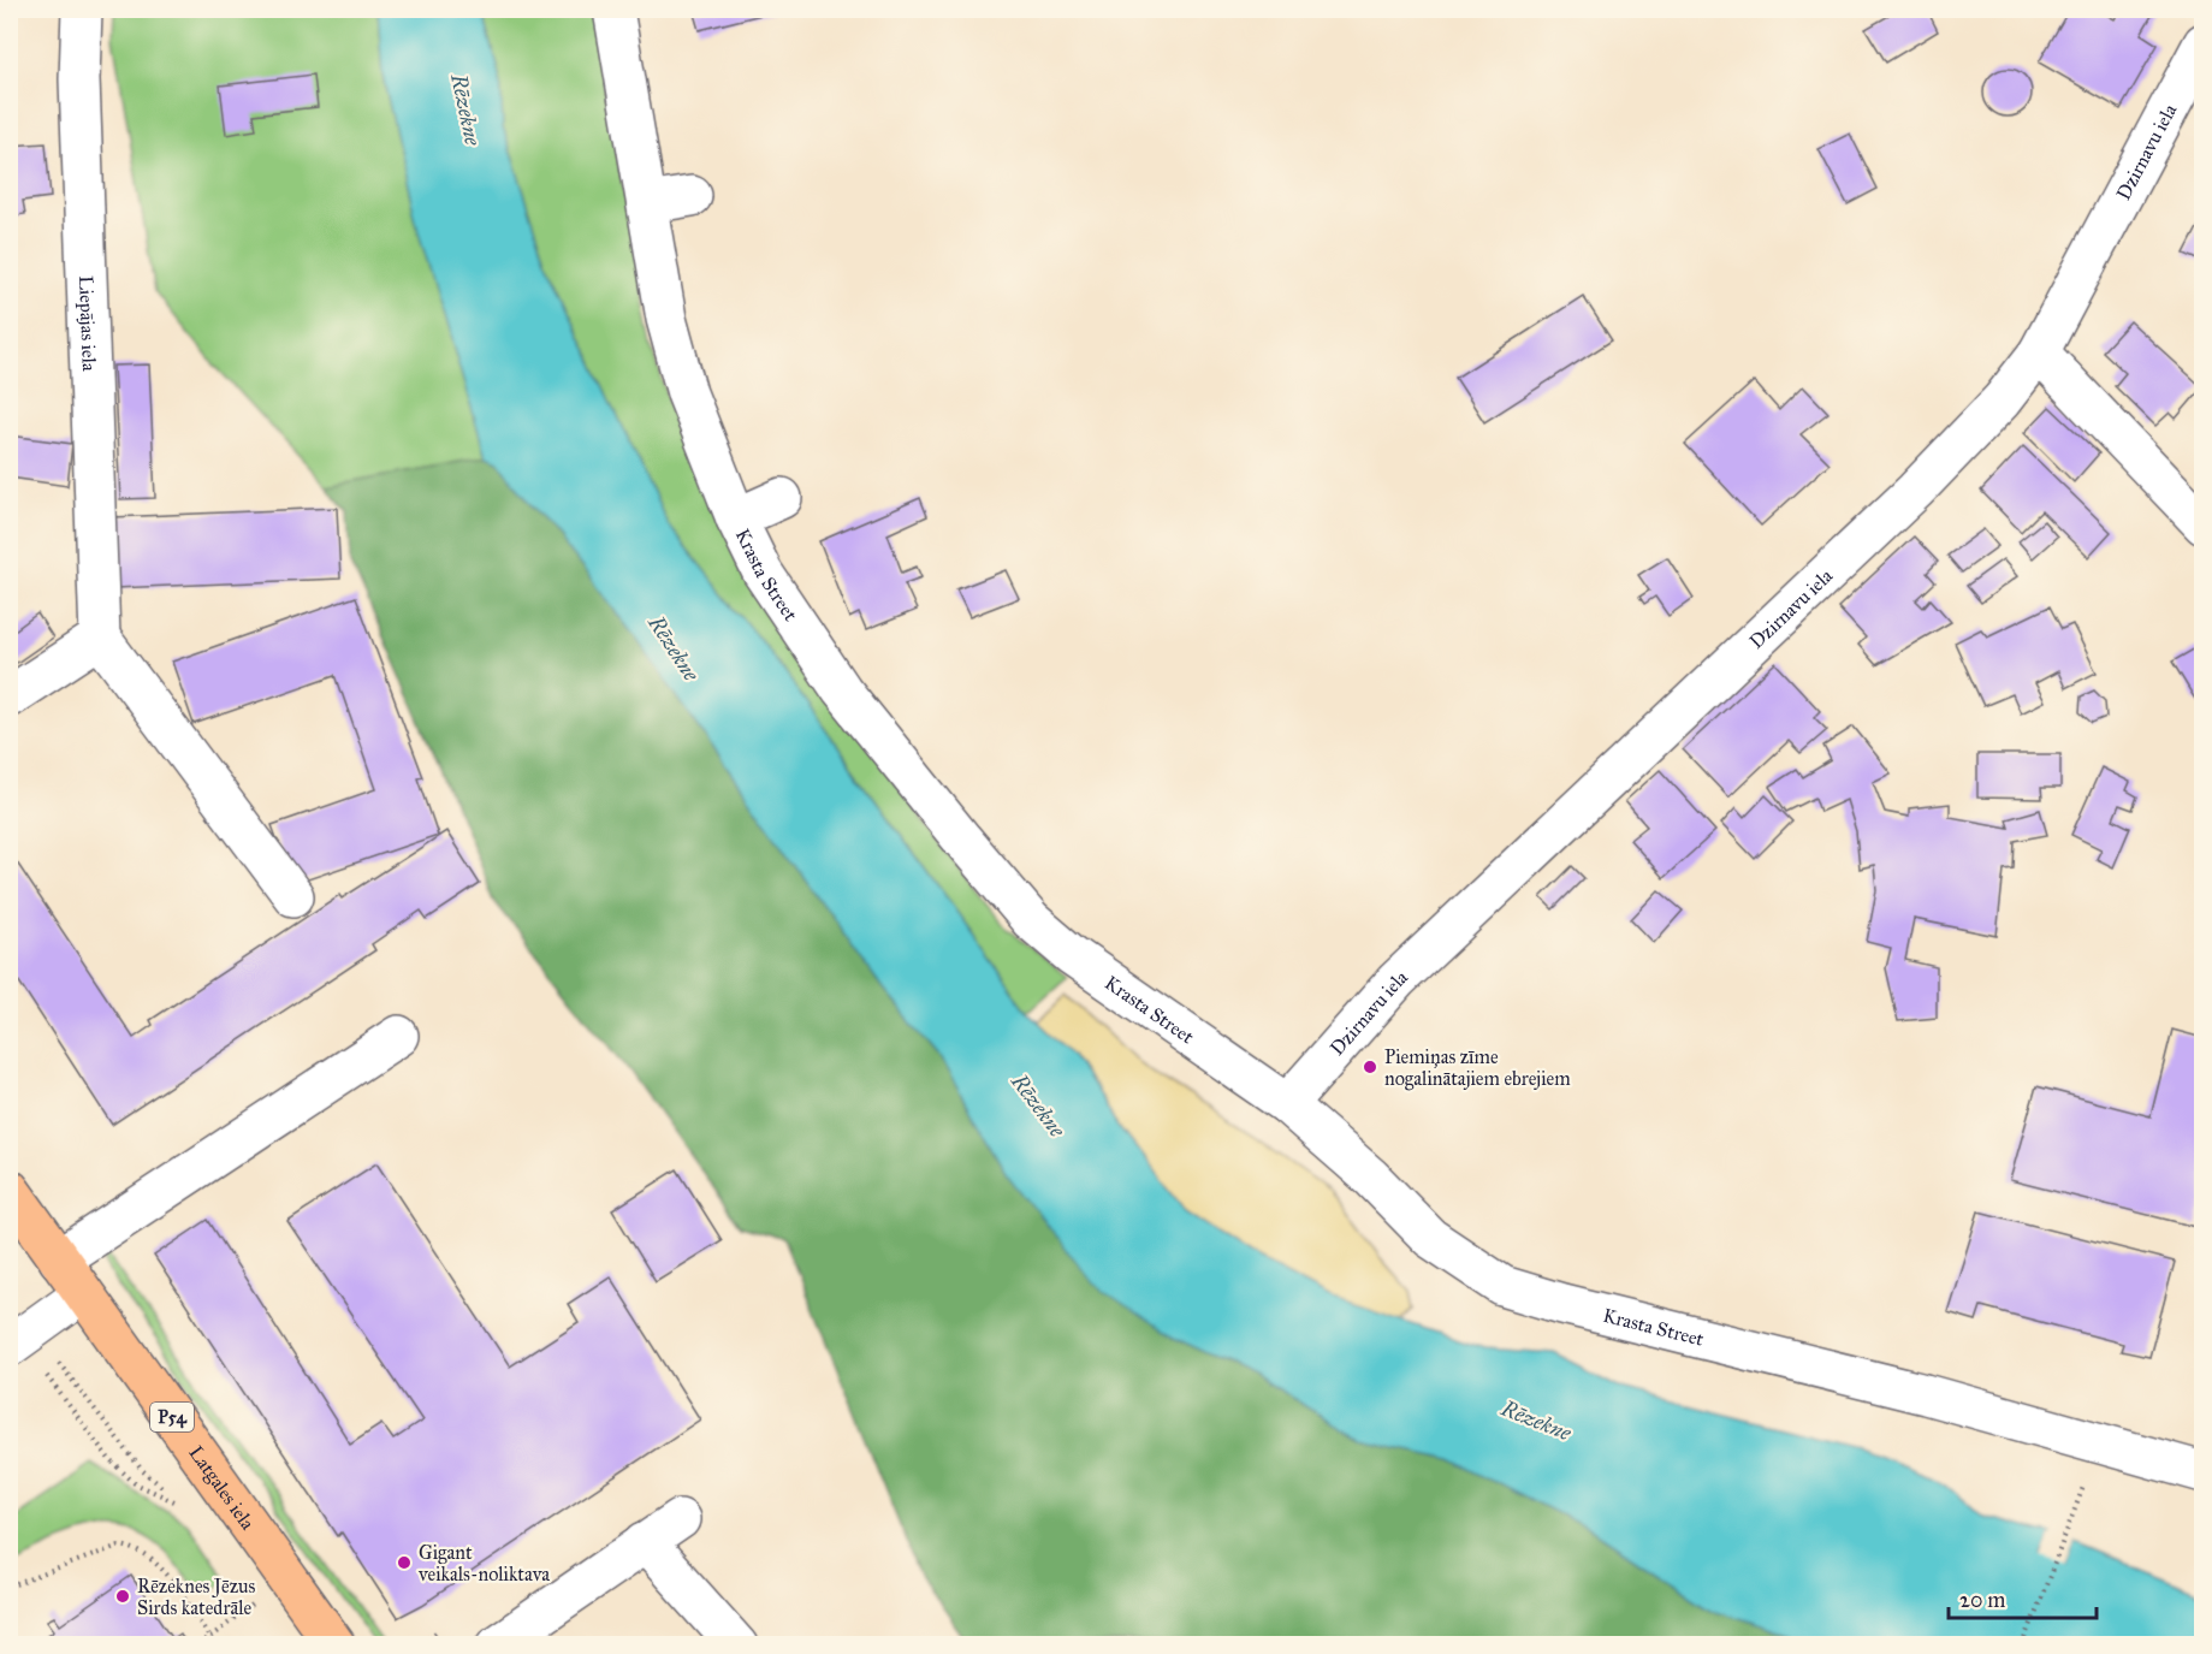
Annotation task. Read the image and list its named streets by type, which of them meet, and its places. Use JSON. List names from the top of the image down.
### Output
{
  "streets": {
    "main road": ["P54", "Latgales iela"],
    "street": ["Dzirnavu iela", "Liepājas iela", "Krasta Street"]
  },
  "crossings": [
    ["Dzirnavu iela", "Krasta Street"]
  ],
  "water": ["Rēzekne"],
  "places": ["Piemiņas zīme nogalinātajiem ebrejiem", "Gigant veikals-noliktava", "Rēzeknes Jēzus Sirds katedrāle"],
  "scale_bar": "20 m"
}
